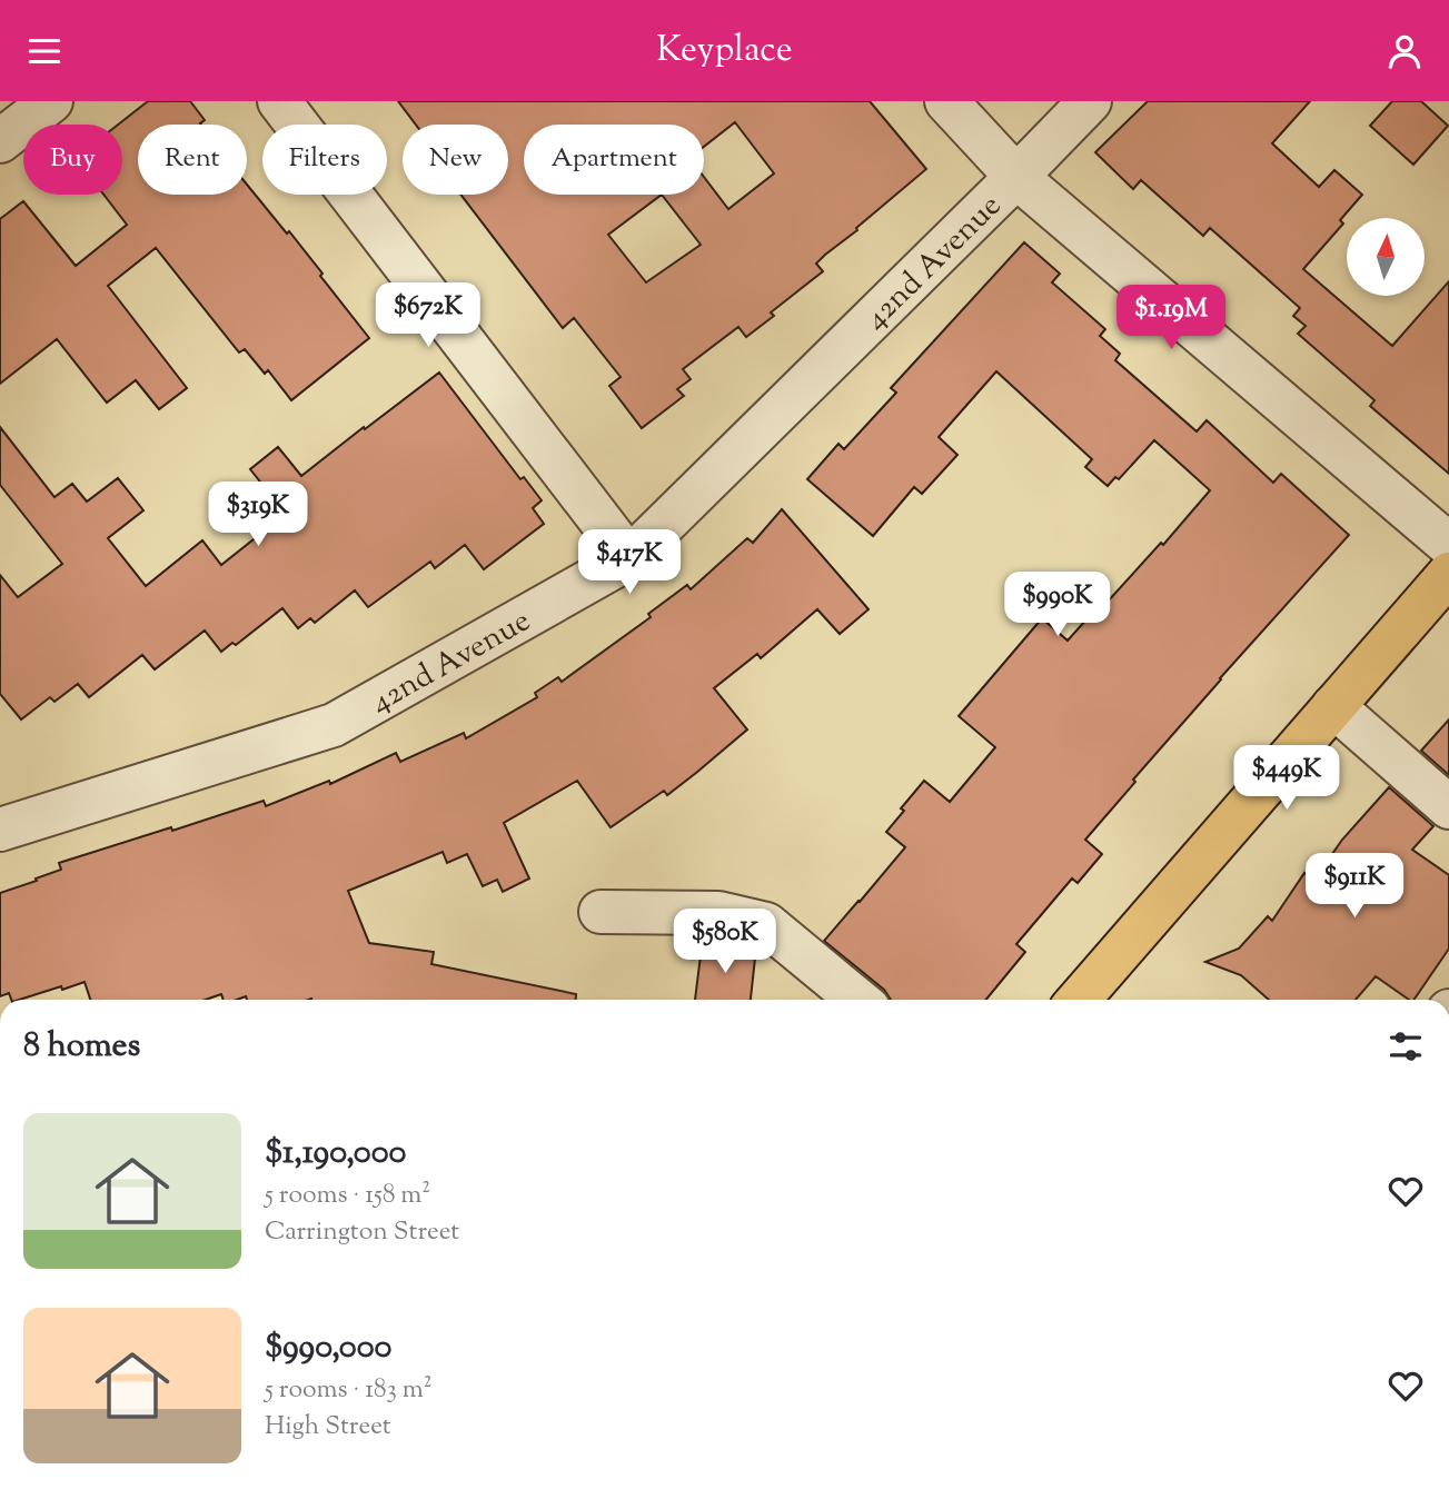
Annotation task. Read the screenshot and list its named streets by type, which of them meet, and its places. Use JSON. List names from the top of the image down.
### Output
{
  "streets": {
    "street": ["42nd Avenue"]
  },
  "north": "top",
  "page": {
    "header": "Keyplace",
    "chip": [
      "Buy",
      "Rent",
      "Filters",
      "New",
      "Apartment"
    ],
    "price": [
      "$672K",
      "$1.19M",
      "$319K",
      "$417K",
      "$990K",
      "$449K",
      "$911K",
      "$580K"
    ],
    "heading": "8 homes",
    "list": [
      {
        "name": "$1,190,000",
        "note": "5 rooms · 158 m² · Carrington Street"
      },
      {
        "name": "$990,000",
        "note": "5 rooms · 183 m² · High Street"
      }
    ]
  }
}
